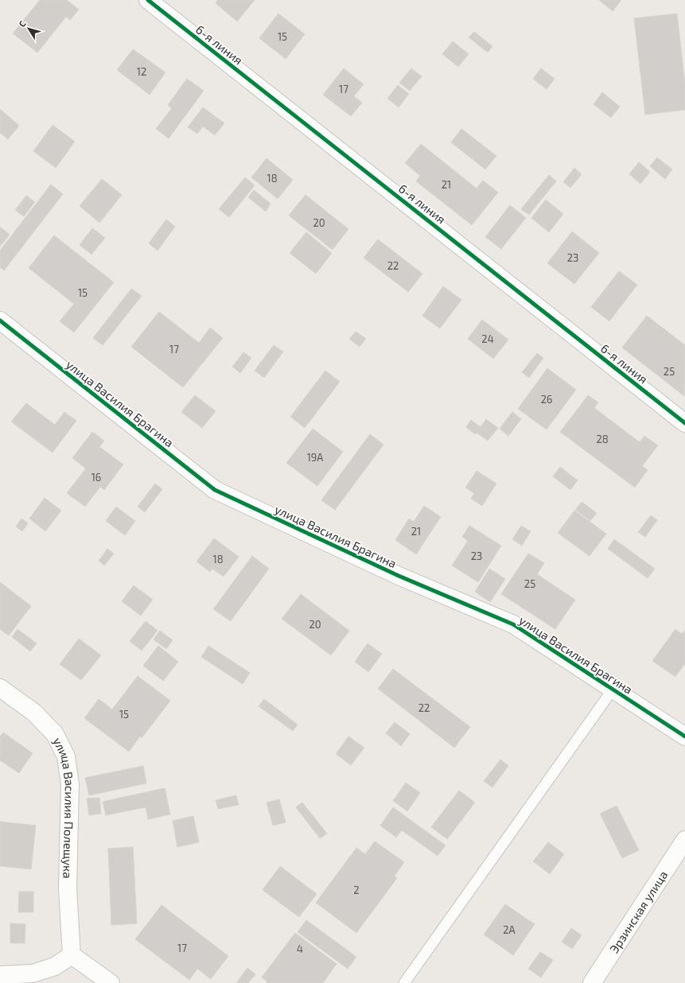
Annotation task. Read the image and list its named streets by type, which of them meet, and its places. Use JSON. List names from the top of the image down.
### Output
{
  "streets": {
    "street": [
      "6-я линия",
      "улица Василия Брагина",
      "улица Василия Полещука",
      "Эрзинская улица"
    ]
  },
  "house_numbers": [
    "15",
    "12",
    "17",
    "18",
    "21",
    "20",
    "23",
    "22",
    "15",
    "24",
    "17",
    "25",
    "26",
    "28",
    "19А",
    "16",
    "21",
    "23",
    "18",
    "25",
    "20",
    "22",
    "15",
    "2",
    "2А",
    "17",
    "4"
  ],
  "north": "top left"
}
